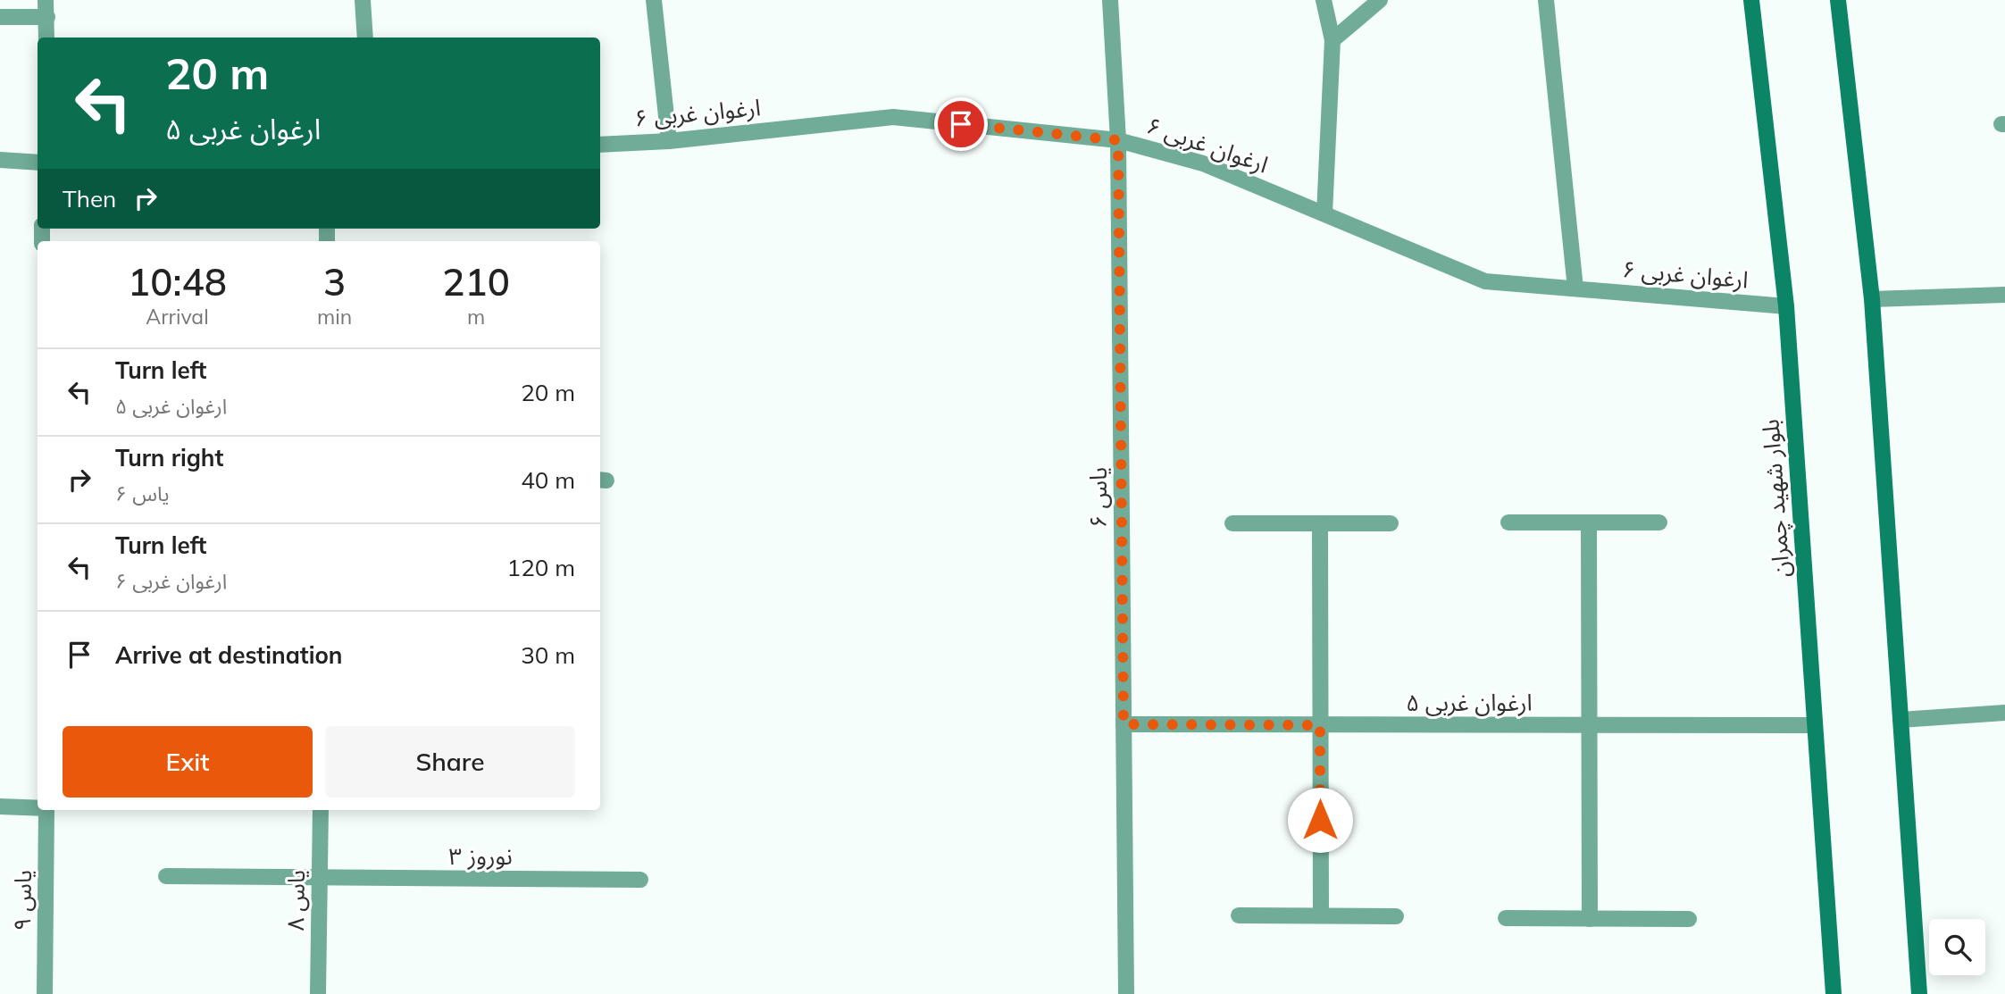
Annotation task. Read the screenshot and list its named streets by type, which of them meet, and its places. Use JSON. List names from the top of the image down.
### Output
{
  "streets": {
    "main road": ["بلوار شهید چمران"],
    "street": [
      "ارغوان غربی ۶",
      "یاس ۶",
      "ارغوان غربی ۵",
      "نوروز ۳",
      "یاس ۹",
      "یاس ۸"
    ]
  },
  "crossings": [
    ["ارغوان غربی ۶", "یاس ۶"],
    ["ارغوان غربی ۶", "بلوار شهید چمران"],
    ["یاس ۶", "ارغوان غربی ۵"],
    ["بلوار شهید چمران", "ارغوان غربی ۵"],
    ["نوروز ۳", "یاس ۸"]
  ],
  "page": {
    "turn": ["20 m", "ارغوان غربی ۵"],
    "then": "Then",
    "eta": [
      "10:48",
      "Arrival",
      "3",
      "min",
      "210",
      "m"
    ],
    "list": [
      {
        "name": "Turn left",
        "note": "ارغوان غربی ۵",
        "value": "20 m"
      },
      {
        "name": "Turn right",
        "note": "یاس ۶",
        "value": "40 m"
      },
      {
        "name": "Turn left",
        "note": "ارغوان غربی ۶",
        "value": "120 m"
      },
      {
        "name": "Arrive at destination",
        "value": "30 m"
      }
    ],
    "buttons": ["Exit", "Share"]
  }
}
